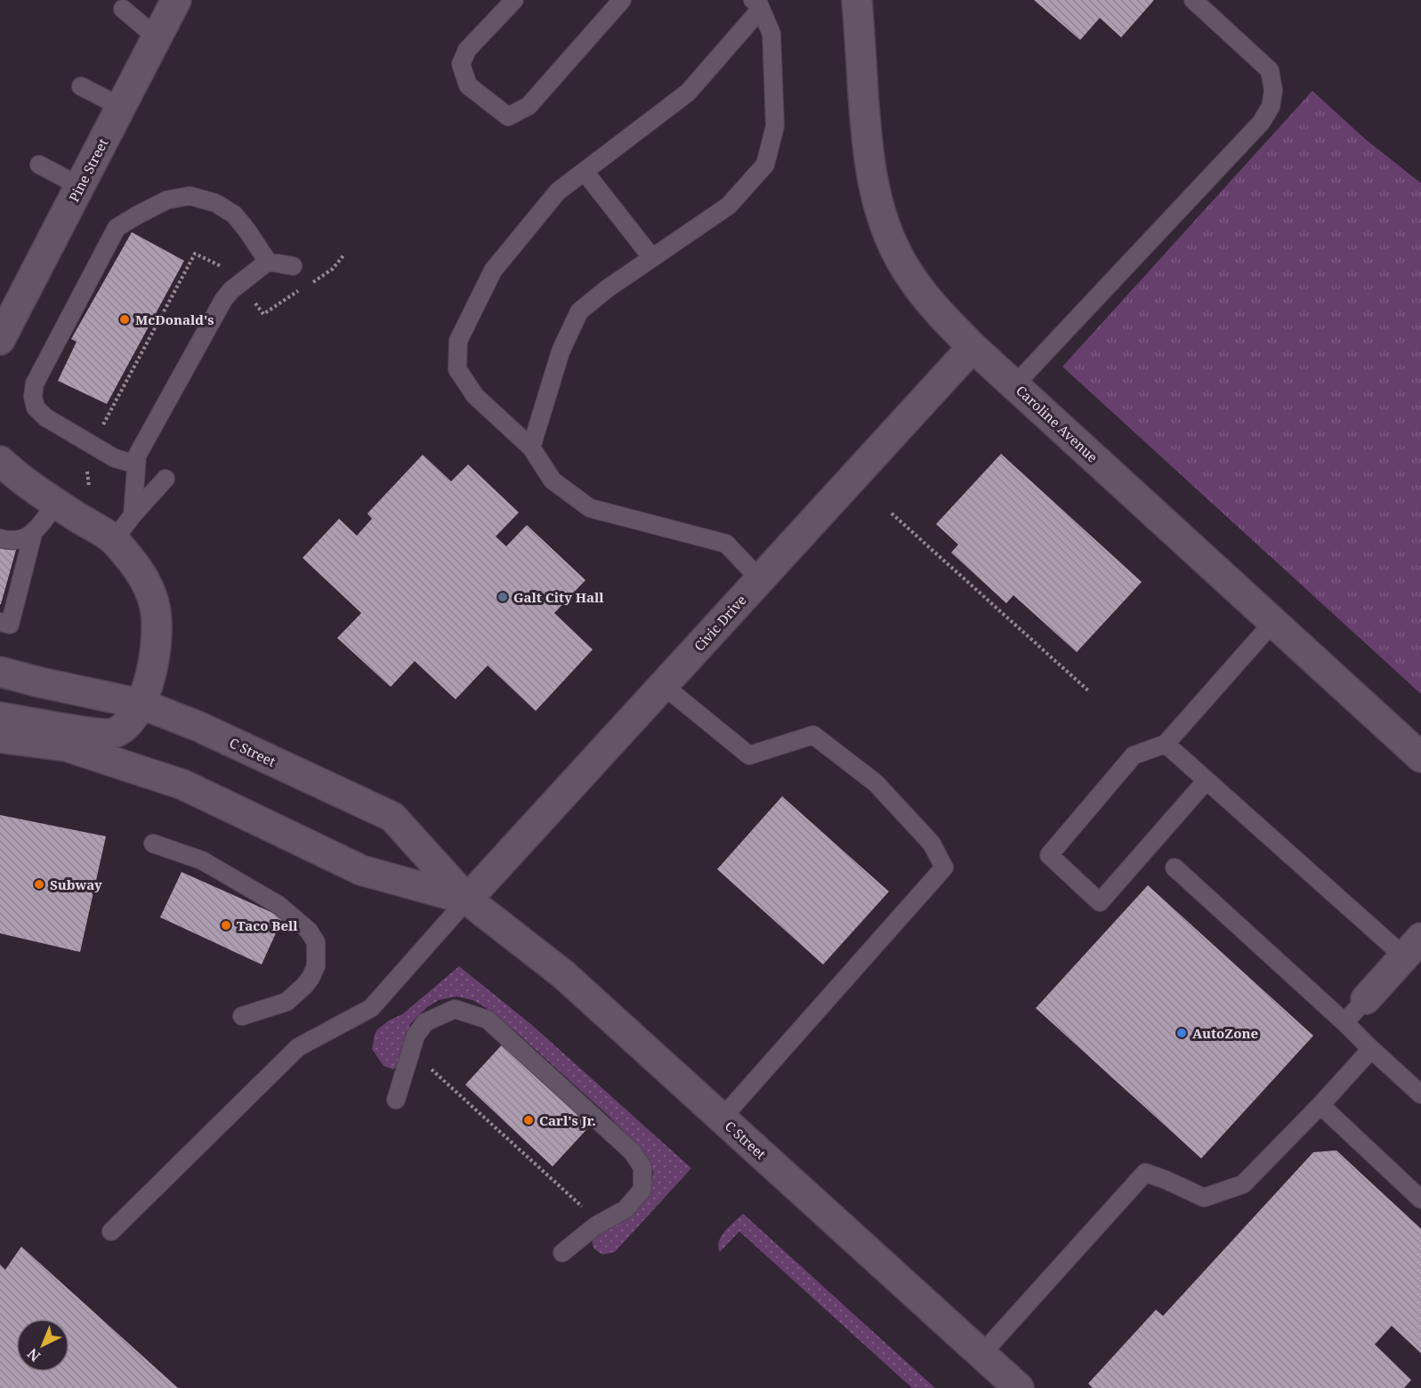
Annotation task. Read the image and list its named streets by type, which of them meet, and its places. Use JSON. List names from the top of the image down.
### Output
{
  "streets": {
    "street": [
      "Pine Street",
      "Caroline Avenue",
      "Civic Drive",
      "C Street"
    ]
  },
  "crossings": [
    ["Caroline Avenue", "Civic Drive"],
    ["Civic Drive", "C Street"]
  ],
  "places": [
    "McDonald's",
    "Galt City Hall",
    "Subway",
    "Taco Bell",
    "AutoZone",
    "Carl's Jr."
  ],
  "north": "bottom left"
}
